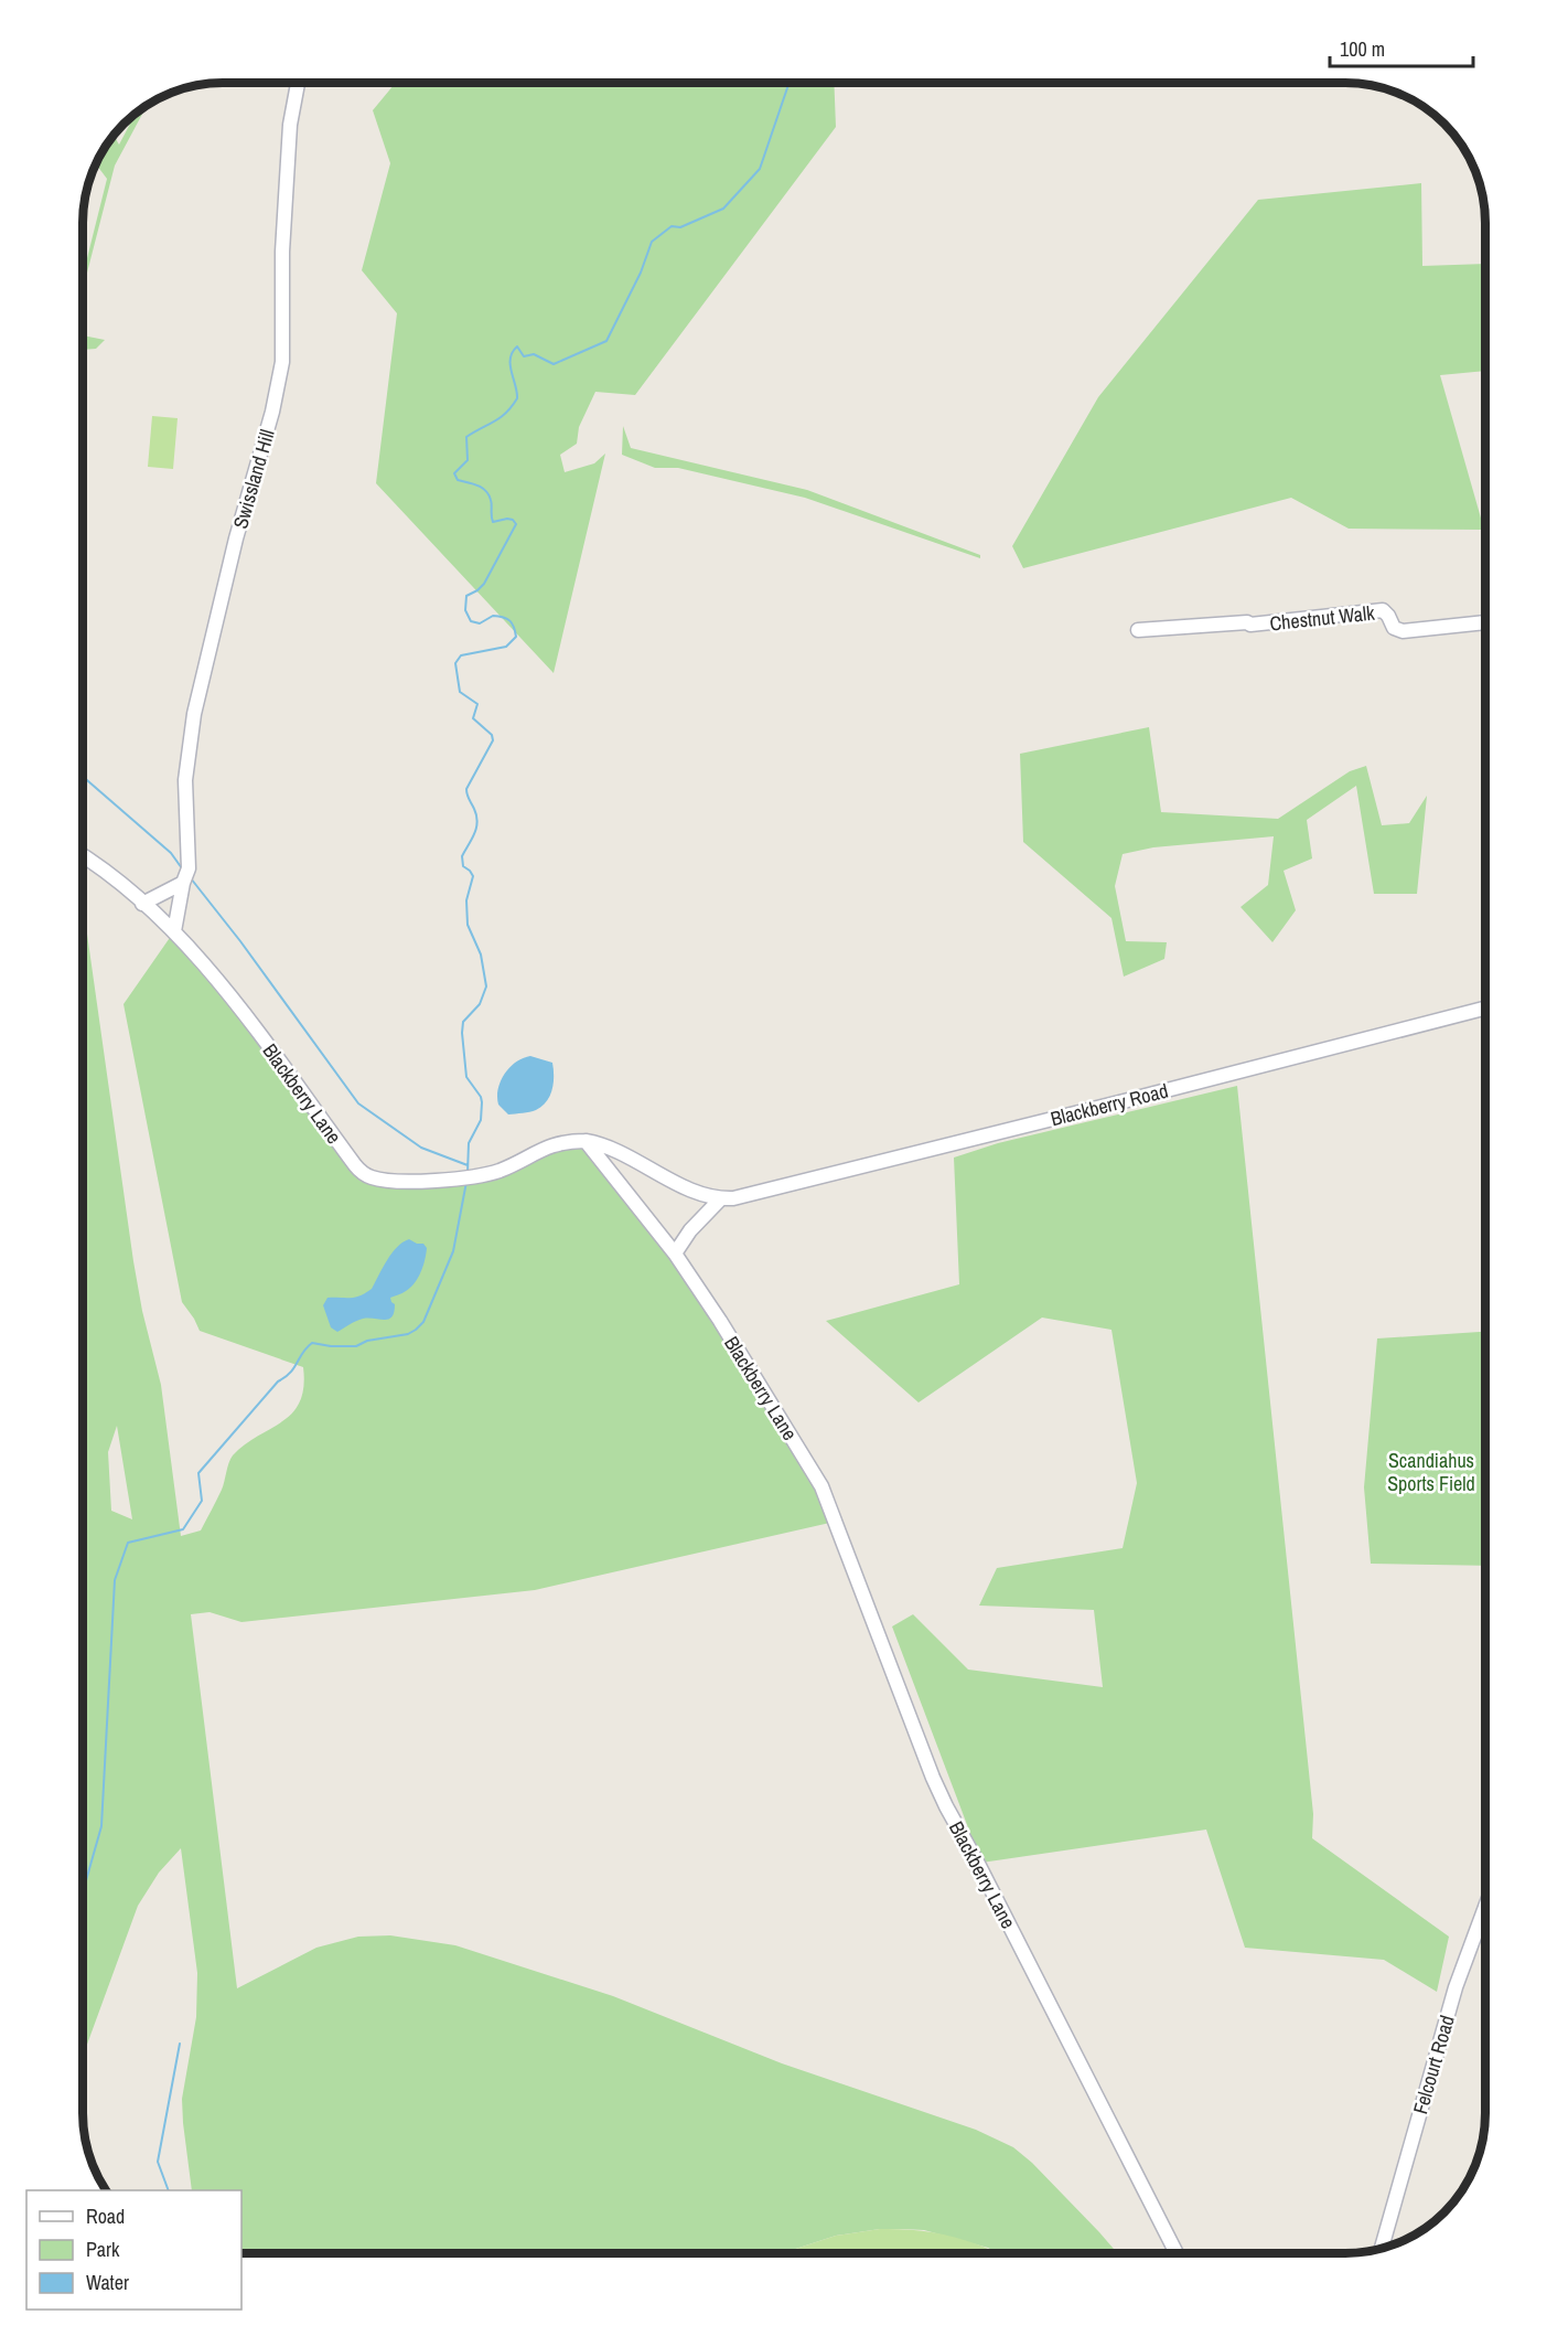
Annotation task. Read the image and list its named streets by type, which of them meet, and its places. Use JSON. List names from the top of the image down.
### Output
{
  "streets": {
    "street": [
      "Swissland Hill",
      "Chestnut Walk",
      "Blackberry Lane",
      "Blackberry Road",
      "Felcourt Road"
    ]
  },
  "crossings": [
    ["Swissland Hill", "Blackberry Lane"],
    ["Blackberry Lane", "Blackberry Road"]
  ],
  "parks": ["Scandiahus Sports Field"],
  "legend": ["Road", "Park", "Water"],
  "scale_bar": "100 m"
}
